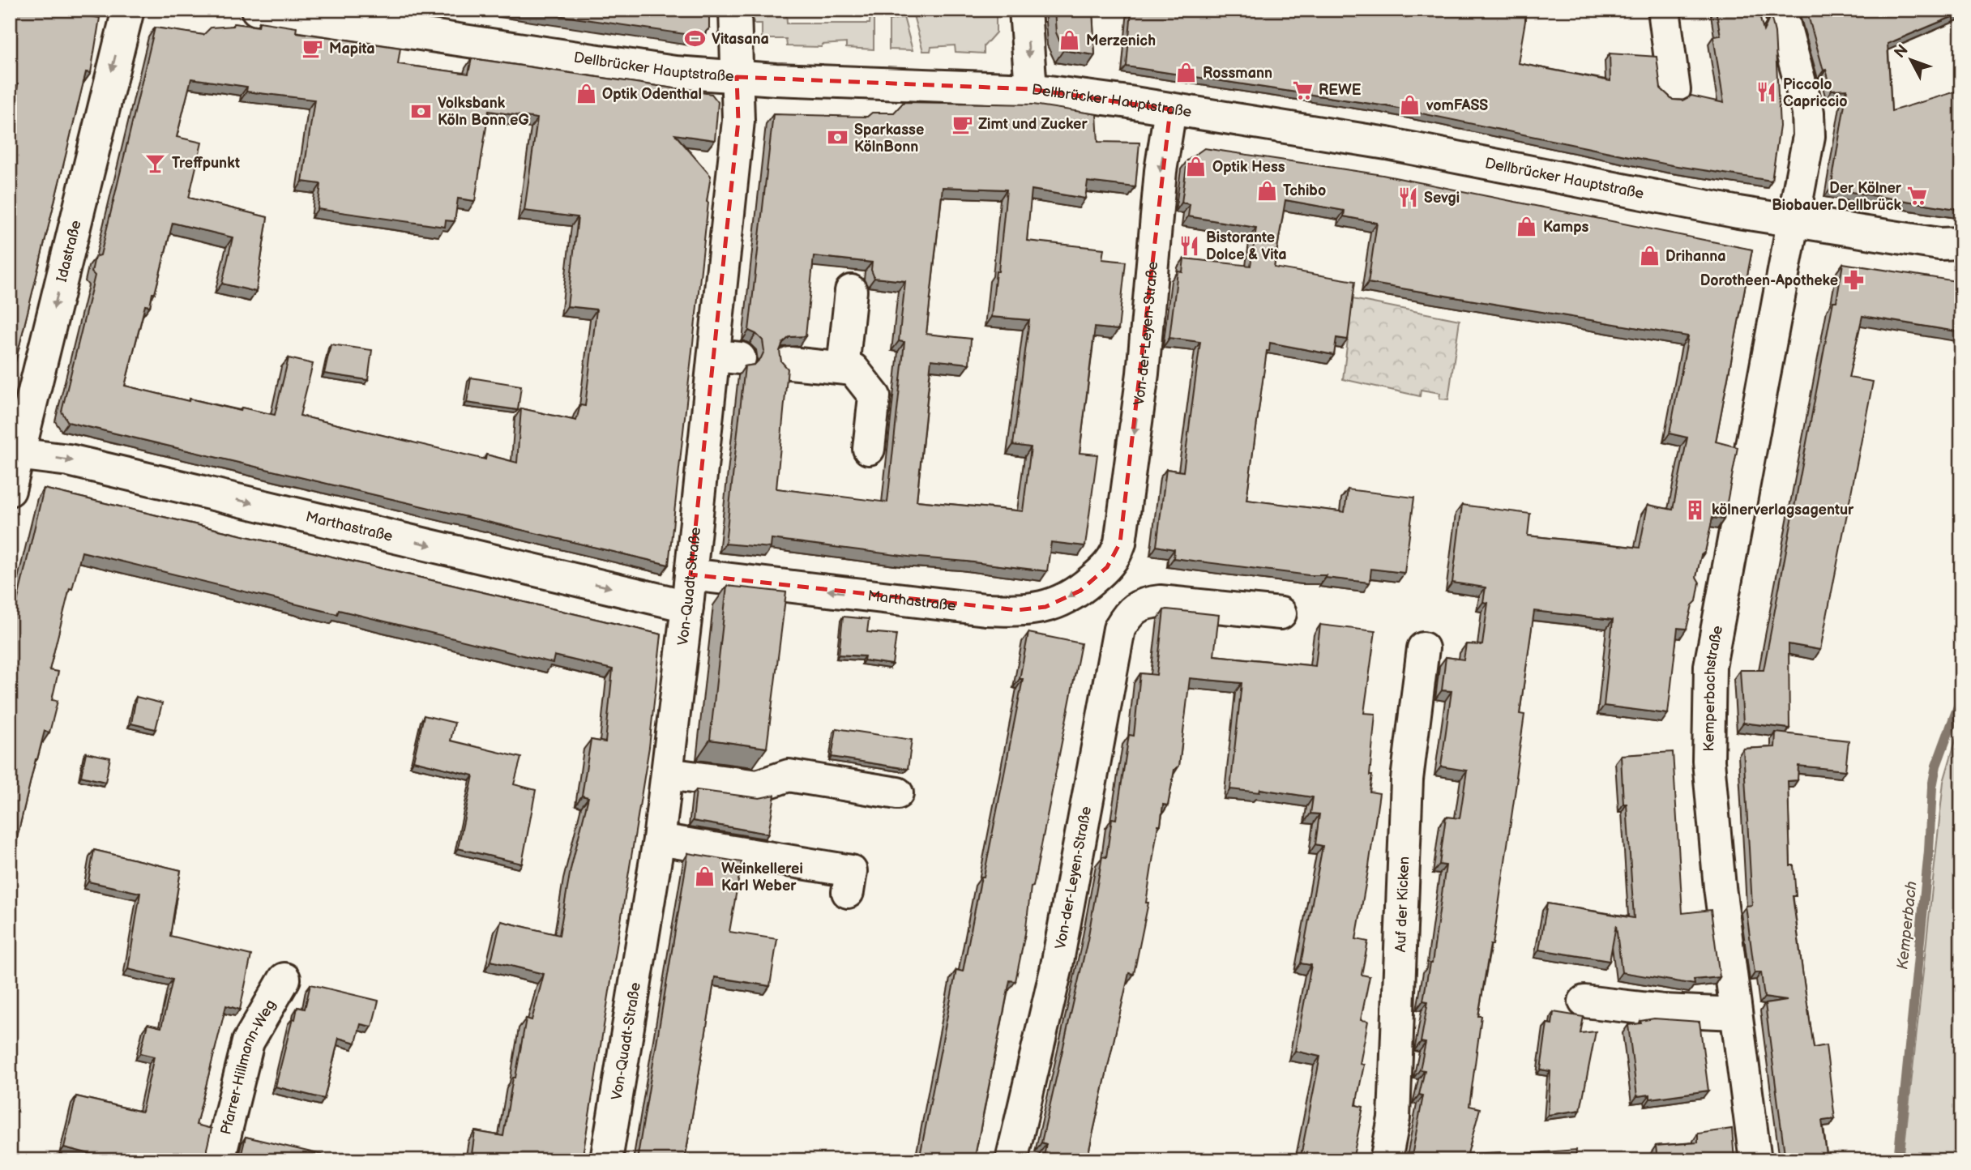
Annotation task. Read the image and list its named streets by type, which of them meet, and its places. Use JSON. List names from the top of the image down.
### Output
{
  "streets": {
    "street": [
      "Dellbrücker Hauptstraße",
      "Idastraße",
      "Von-der-Leyen-Straße",
      "Marthastraße",
      "Von-Quadt-Straße",
      "Kemperbachstraße",
      "Auf der Kicken",
      "Pfarrer-Hillmann-Weg"
    ]
  },
  "crossings": [
    ["Dellbrücker Hauptstraße", "Von-der-Leyen-Straße"],
    ["Dellbrücker Hauptstraße", "Von-Quadt-Straße"],
    ["Dellbrücker Hauptstraße", "Kemperbachstraße"],
    ["Idastraße", "Marthastraße"],
    ["Von-der-Leyen-Straße", "Marthastraße"],
    ["Marthastraße", "Von-Quadt-Straße"]
  ],
  "one_way": ["Idastraße", "Von-der-Leyen-Straße"],
  "water": ["Kemperbach"],
  "places": {
    "sports": ["Vitasana"],
    "shop": [
      "Merzenich",
      "Rossmann",
      "Optik Odenthal",
      "vomFASS",
      "Optik Hess",
      "Tchibo",
      "Kamps",
      "Drihanna",
      "Weinkellerei Karl Weber"
    ],
    "cafe": ["Mapita", "Zimt und Zucker"],
    "supermarket": ["REWE", "Der Kölner Biobauer Dellbrück"],
    "restaurant": ["Piccolo Capriccio", "Sevgi", "Bistorante Dolce & Vita"],
    "bank": ["Volksbank Köln Bonn eG", "Sparkasse KölnBonn"],
    "bar": ["Treffpunkt"],
    "pharmacy": ["Dorotheen-Apotheke"],
    "building": ["kölnerverlagsagentur"]
  },
  "north": "top left"
}
